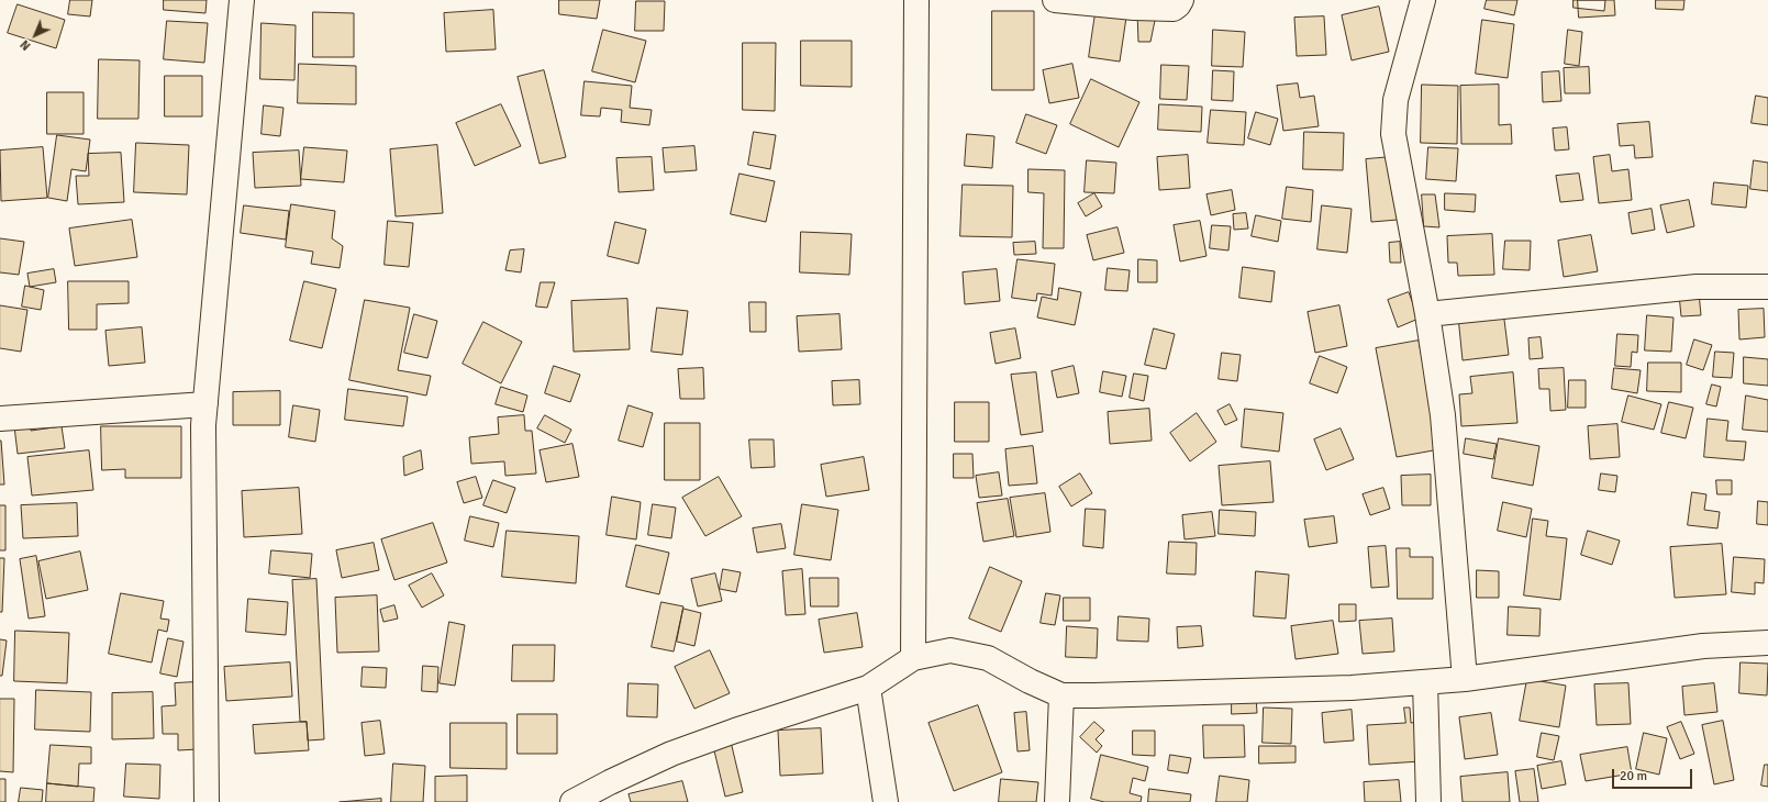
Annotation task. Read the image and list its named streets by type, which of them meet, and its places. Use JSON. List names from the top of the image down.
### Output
{
  "scale_bar": "20 m",
  "north": "bottom left"
}
